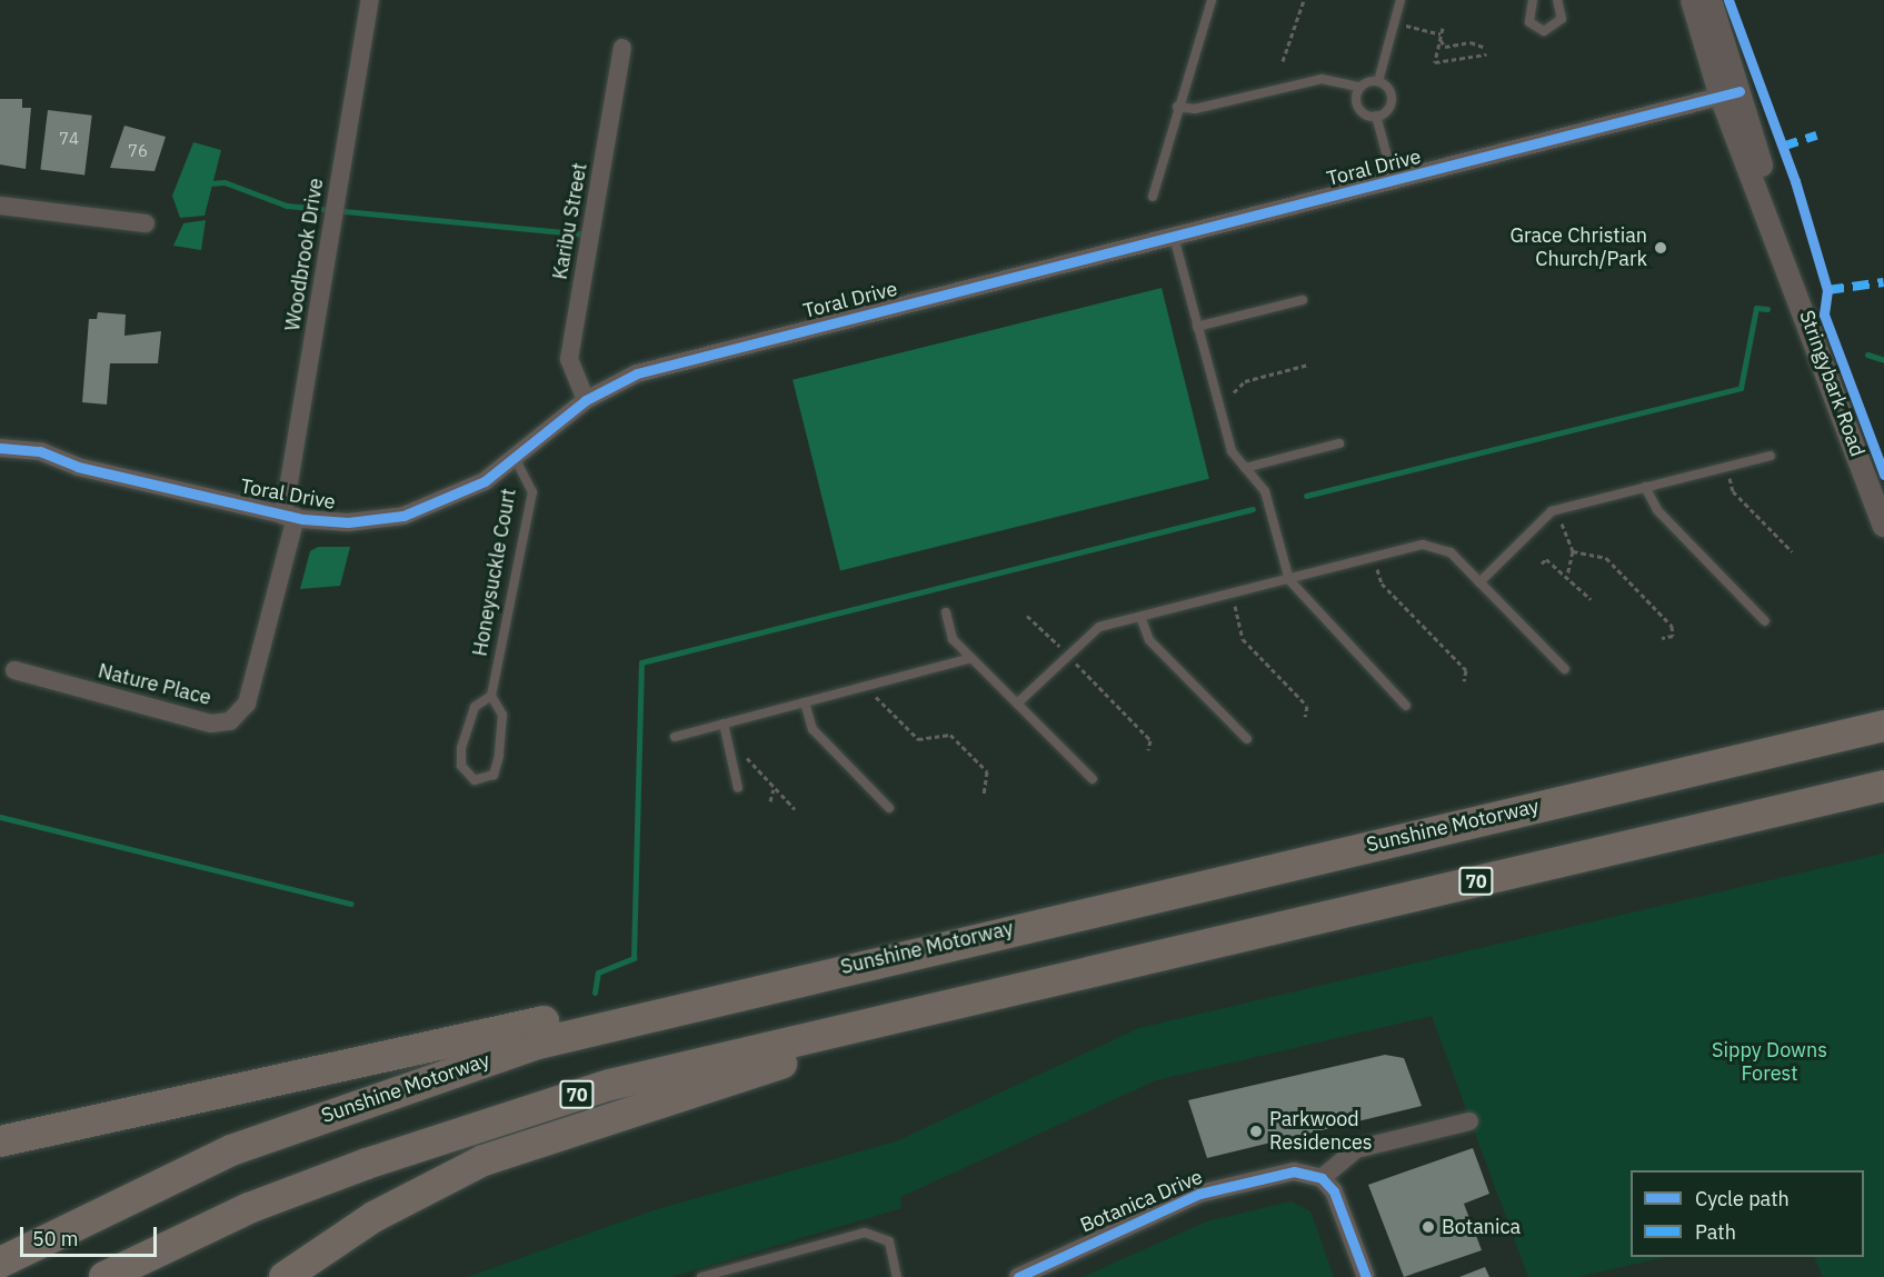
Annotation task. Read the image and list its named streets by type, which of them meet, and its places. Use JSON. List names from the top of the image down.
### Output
{
  "streets": {
    "highway": ["Sunshine Motorway", "70"],
    "street": [
      "Toral Drive",
      "Karibu Street",
      "Woodbrook Drive",
      "Stringybark Road",
      "Nature Place",
      "Botanica Drive"
    ],
    "lane": ["Honeysuckle Court"]
  },
  "crossings": [
    ["Toral Drive", "Karibu Street"],
    ["Toral Drive", "Woodbrook Drive"],
    ["Toral Drive", "Stringybark Road"],
    ["Toral Drive", "Honeysuckle Court"],
    ["Toral Drive", "Nature Place"],
    ["Woodbrook Drive", "Nature Place"]
  ],
  "parks": ["Sippy Downs Forest"],
  "places": ["Grace Christian Church/Park", "Parkwood Residences", "Botanica"],
  "house_numbers": ["74", "76"],
  "legend": ["Cycle path", "Path"],
  "scale_bar": "50 m"
}
